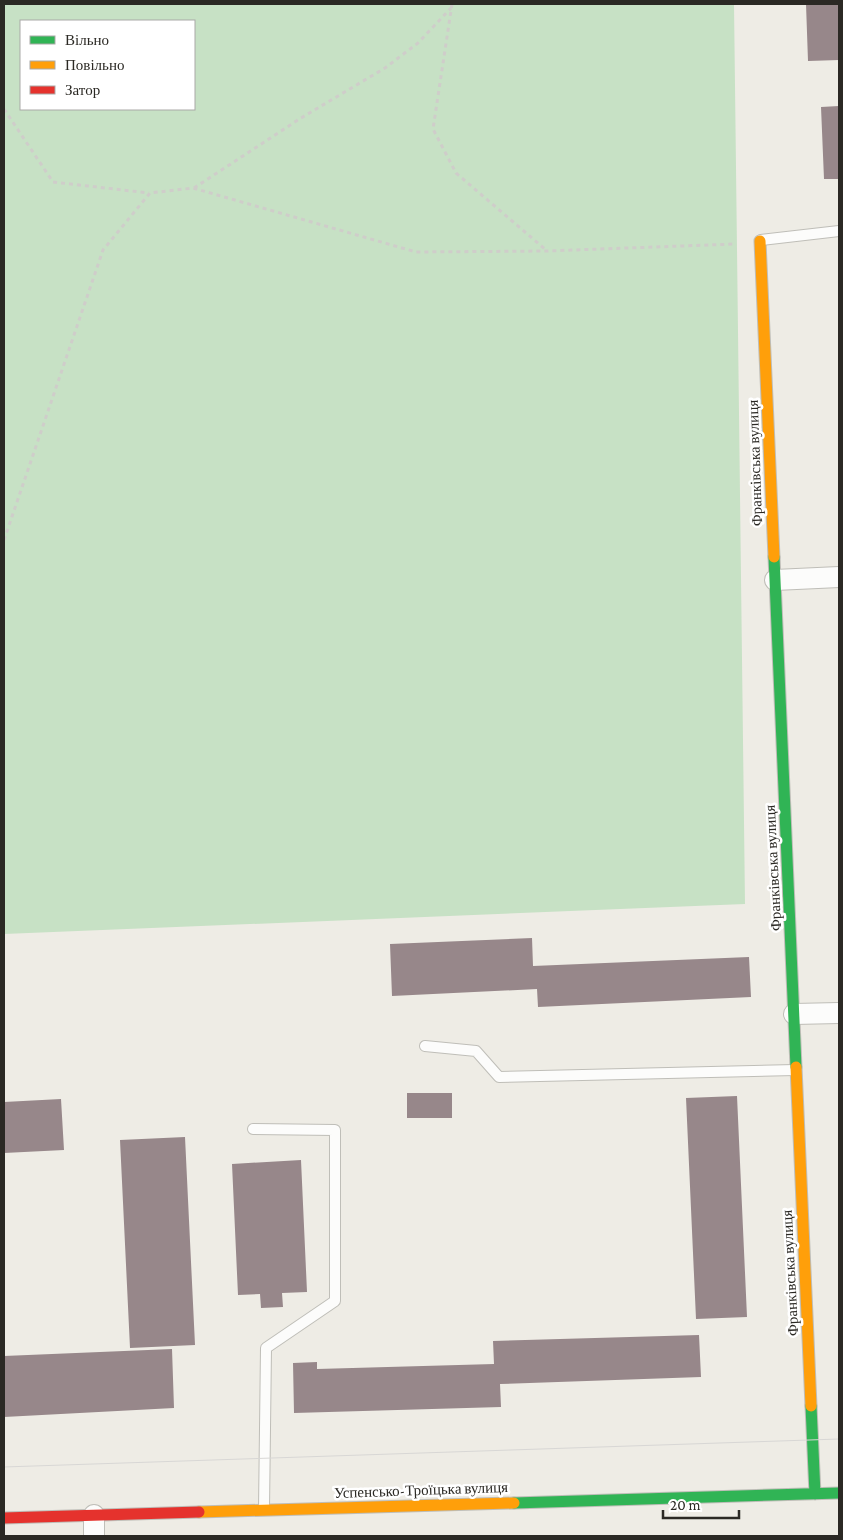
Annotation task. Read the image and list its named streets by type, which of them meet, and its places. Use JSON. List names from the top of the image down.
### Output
{
  "streets": {
    "street": ["Франківська вулиця", "Успенсько-Троїцька вулиця"]
  },
  "crossings": [
    ["Франківська вулиця", "Успенсько-Троїцька вулиця"]
  ],
  "legend": ["Вільно", "Повільно", "Затор"],
  "scale_bar": "20 m"
}
